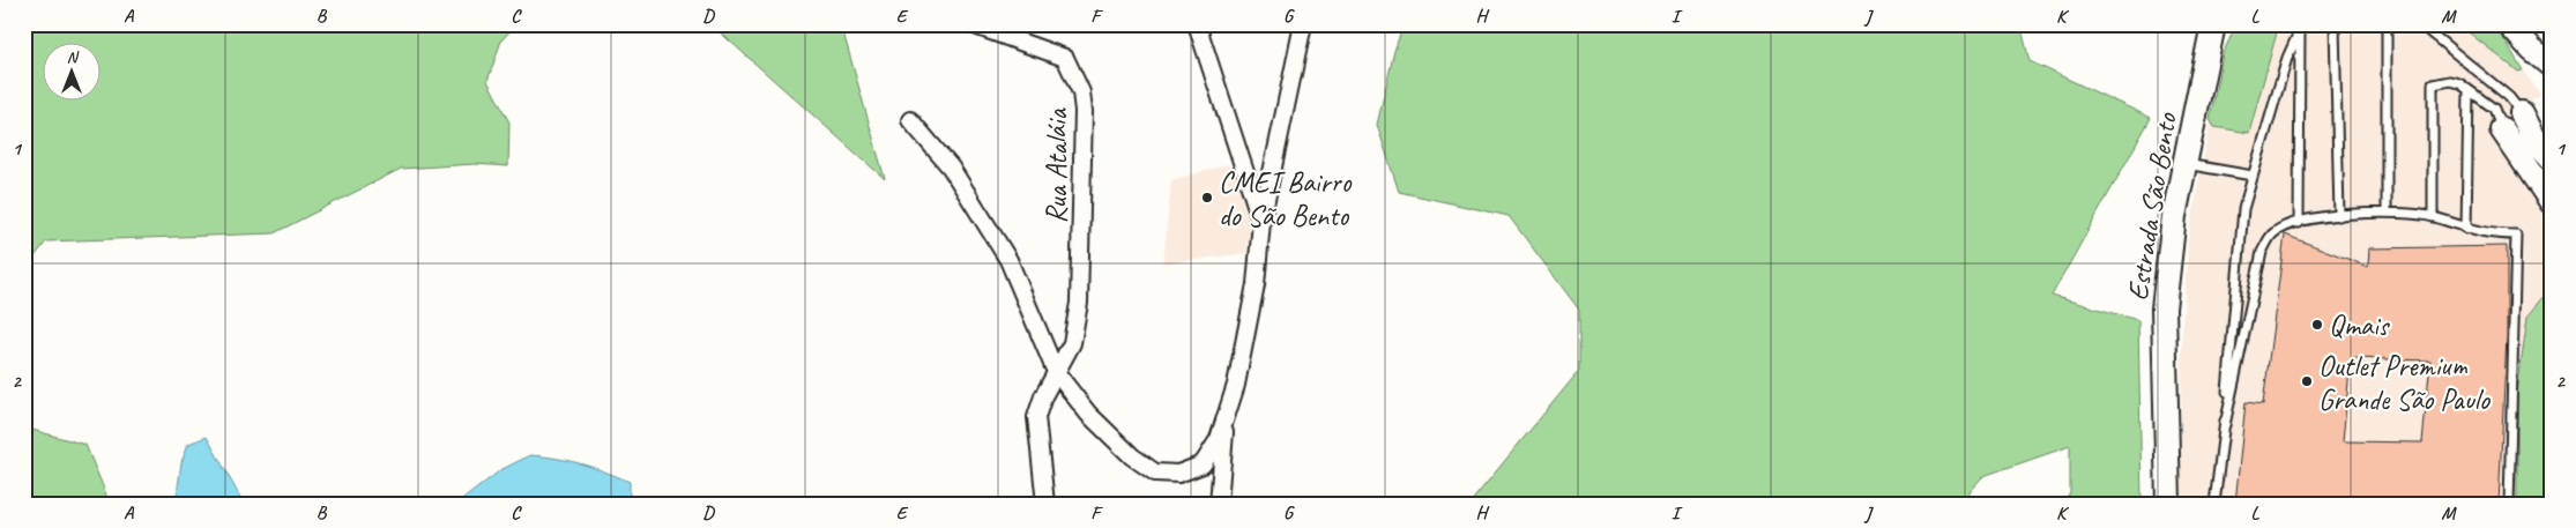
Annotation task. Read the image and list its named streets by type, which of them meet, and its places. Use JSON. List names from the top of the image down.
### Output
{
  "streets": {
    "street": ["Rua Ataláia", "Estrada São Bento"]
  },
  "places": ["CMEI Bairro do São Bento", "Qmais", "Outlet Premium Grande São Paulo"],
  "north": "top",
  "grid": {
    "columns": [
      "A",
      "B",
      "C",
      "D",
      "E",
      "F",
      "G",
      "H",
      "I",
      "J",
      "K",
      "L",
      "M"
    ],
    "rows": ["1", "2"]
  }
}
